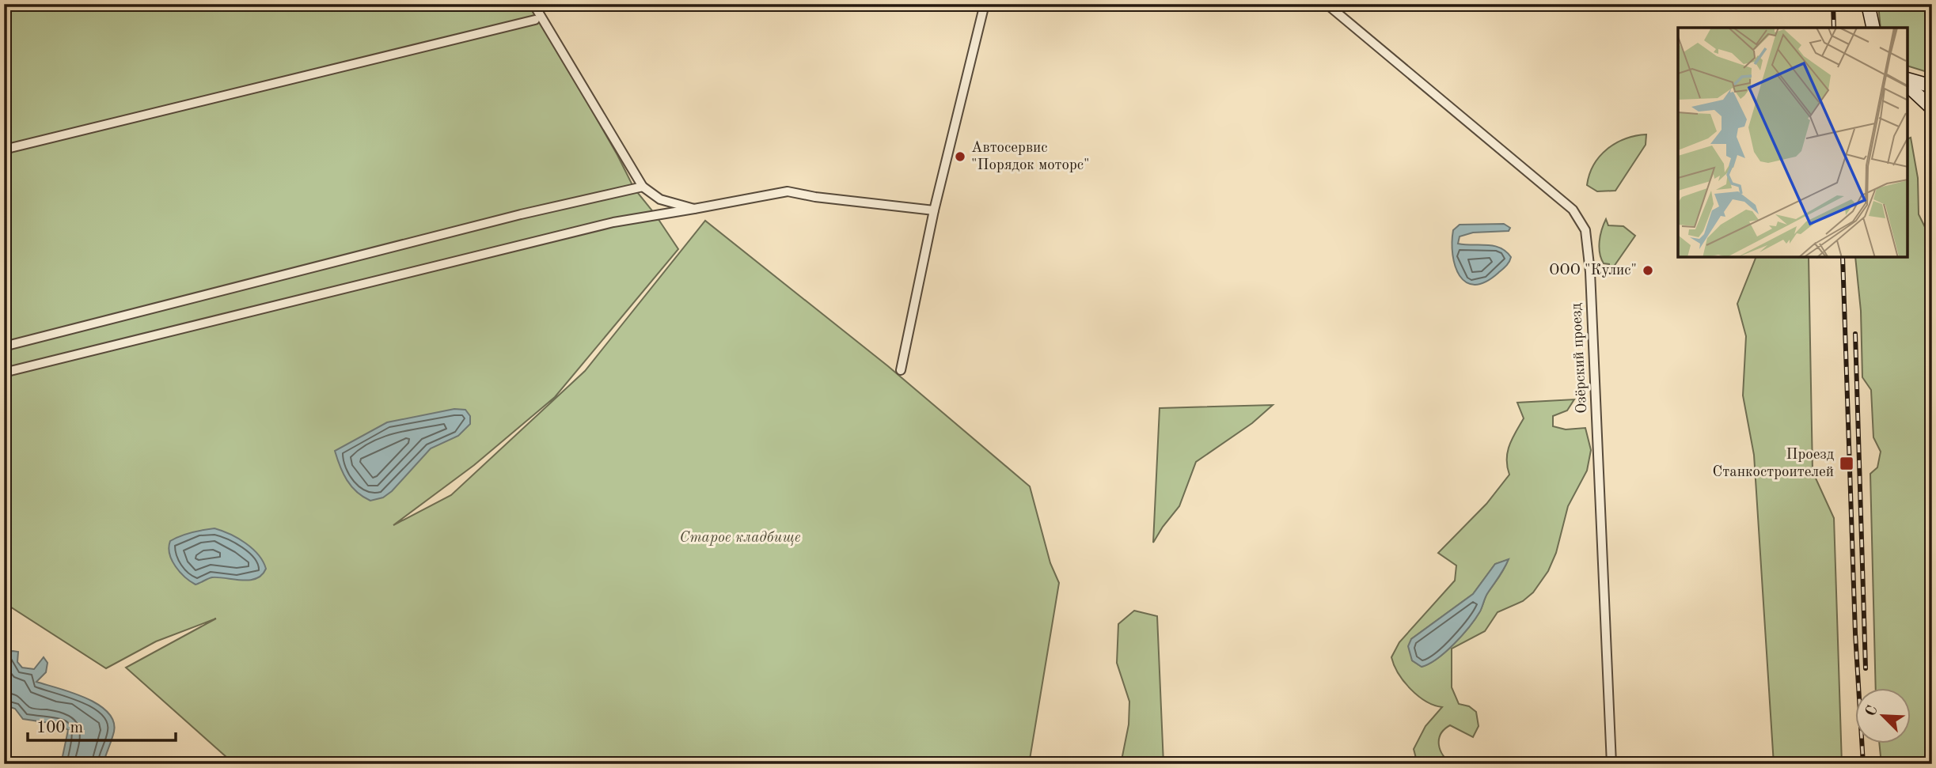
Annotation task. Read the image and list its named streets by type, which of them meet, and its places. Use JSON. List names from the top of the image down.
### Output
{
  "streets": {
    "street": ["Озёрский проезд"]
  },
  "parks": ["Старое кладбище"],
  "places": {
    "other": ["Автосервис \"Порядок моторс\"", "ООО \"Кулис\""],
    "transit": ["Проезд Станкостроителей"]
  },
  "scale_bar": "100 m",
  "north": "top left"
}
